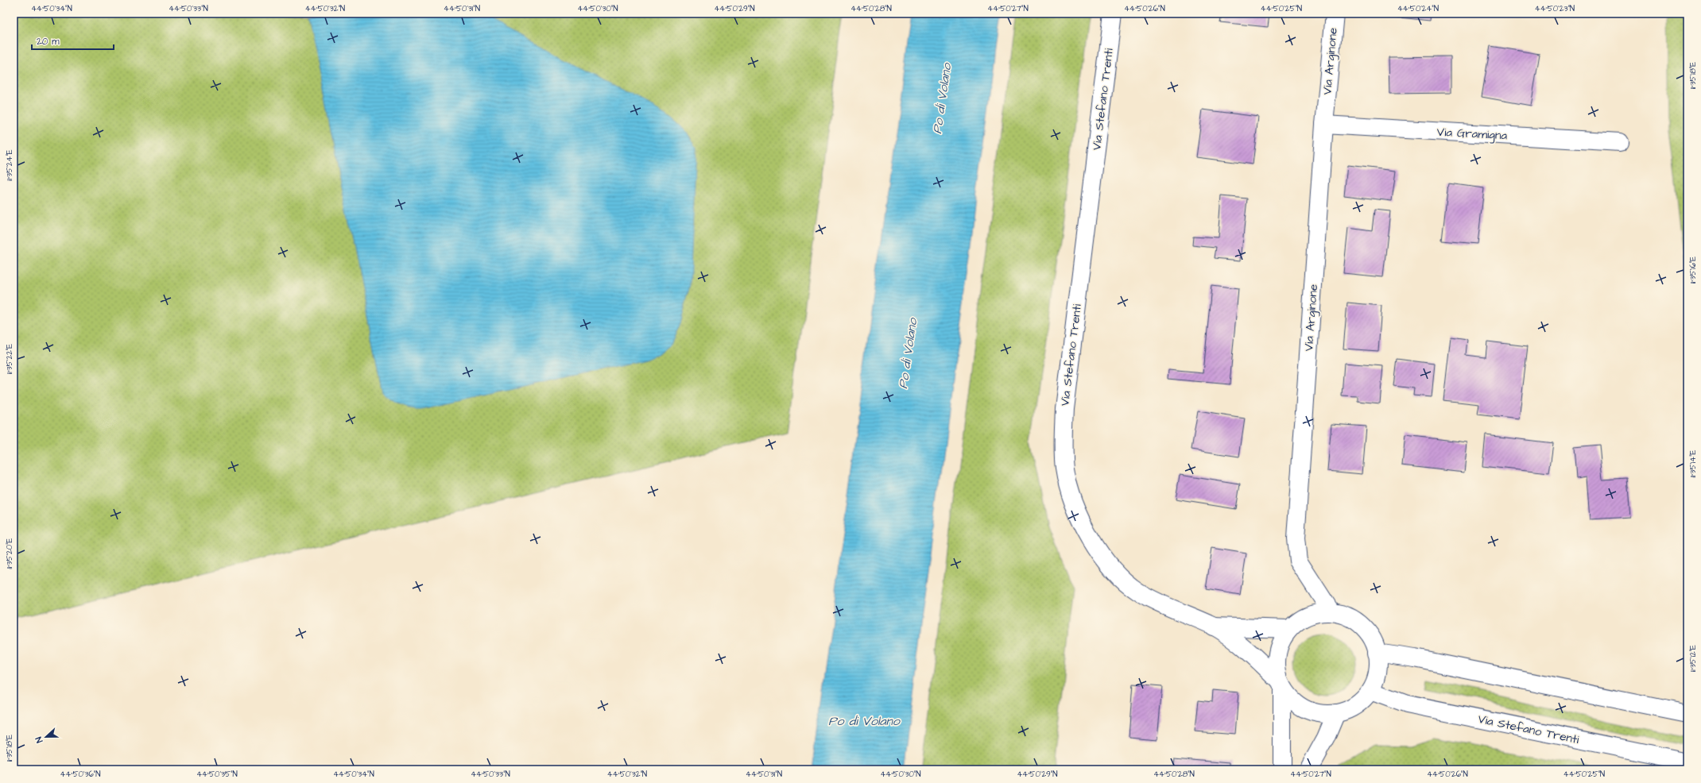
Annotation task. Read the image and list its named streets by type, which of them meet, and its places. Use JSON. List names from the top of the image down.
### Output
{
  "streets": {
    "street": ["Via Arginone", "Via Stefano Trenti", "Via Gramigna"]
  },
  "crossings": [
    ["Via Arginone", "Via Stefano Trenti"],
    ["Via Arginone", "Via Gramigna"]
  ],
  "water": ["Po di Volano"],
  "scale_bar": "20 m",
  "north": "left",
  "coordinates": [
    "44°50'34\"N",
    "44°50'33\"N",
    "44°50'32\"N",
    "44°50'31\"N",
    "44°50'30\"N",
    "44°50'29\"N",
    "44°50'28\"N",
    "44°50'27\"N",
    "44°50'26\"N",
    "44°50'25\"N",
    "44°50'24\"N",
    "44°50'23\"N",
    "11°35'18\"E",
    "11°35'24\"E",
    "11°35'16\"E",
    "11°35'22\"E",
    "11°35'14\"E",
    "11°35'20\"E",
    "11°35'12\"E",
    "44°50'36\"N",
    "44°50'35\"N"
  ]
}
